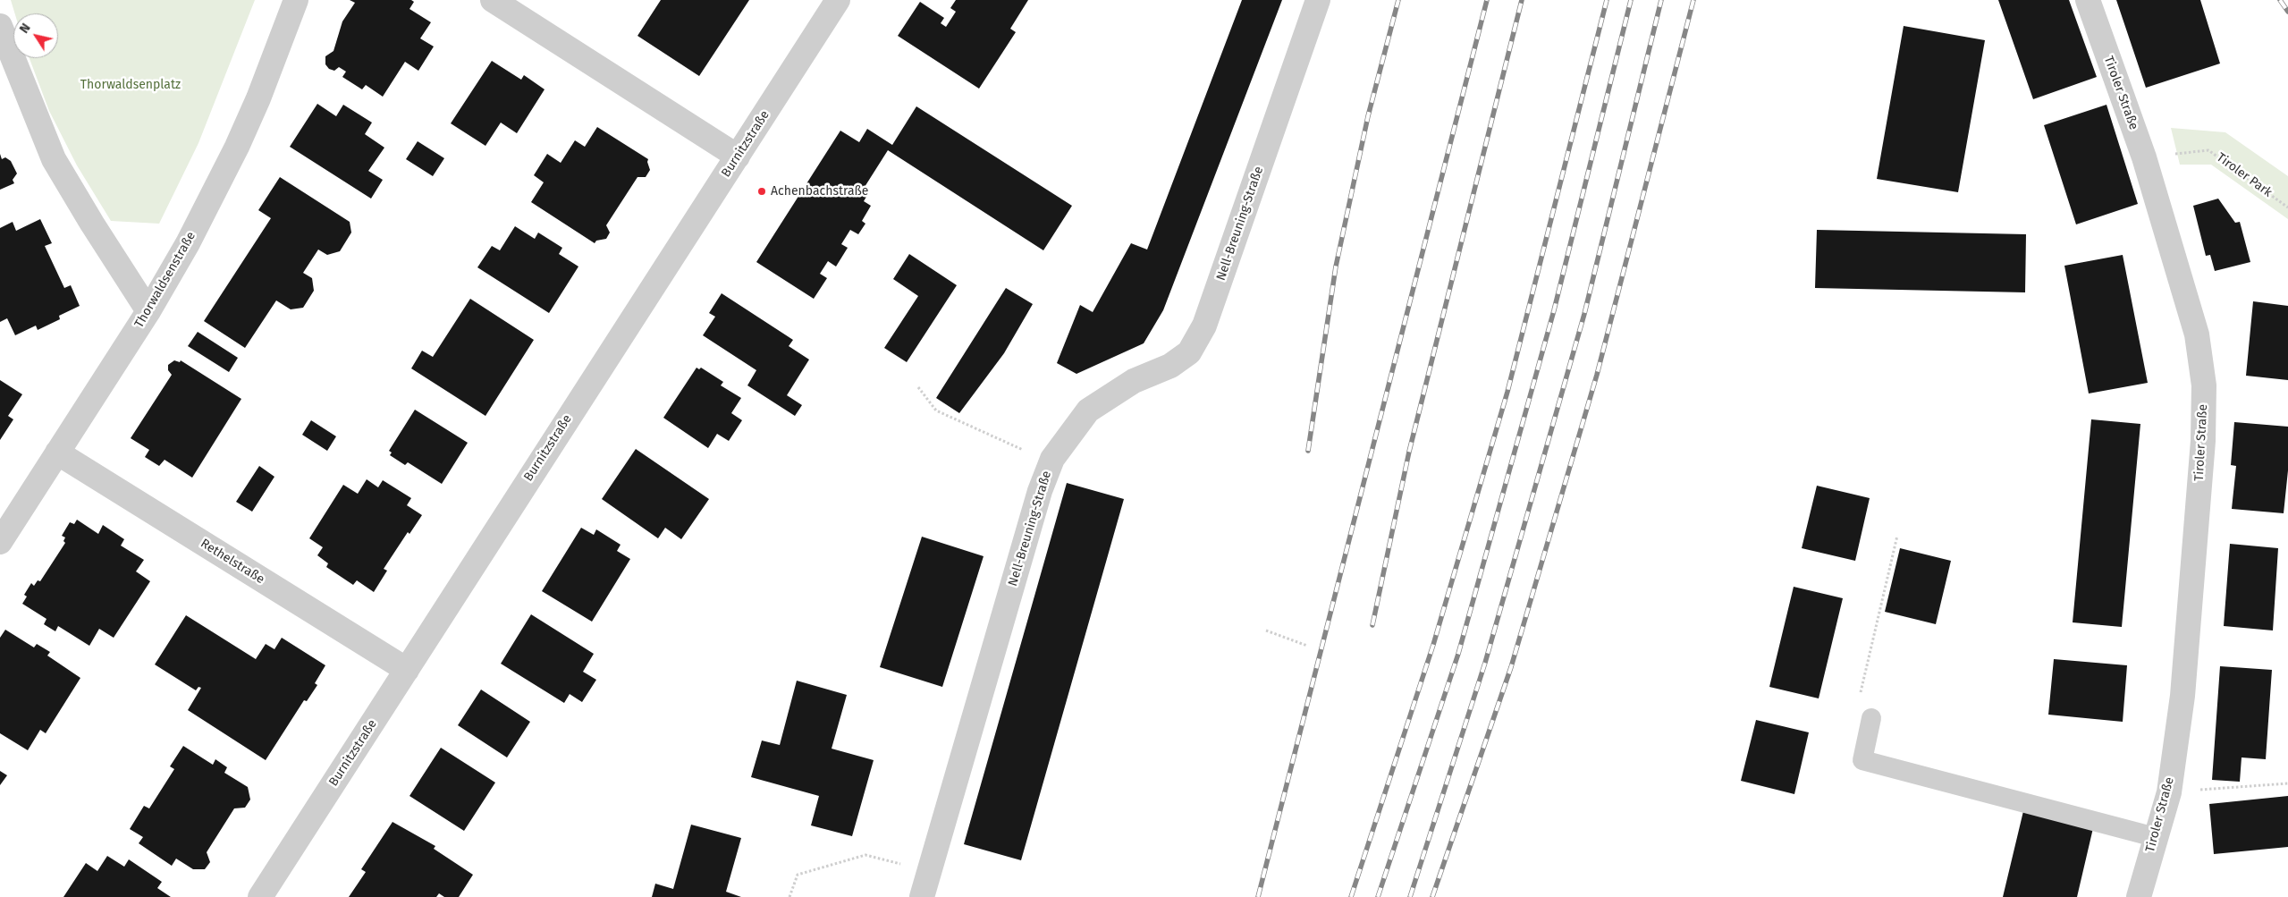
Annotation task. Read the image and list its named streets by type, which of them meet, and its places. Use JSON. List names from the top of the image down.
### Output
{
  "streets": {
    "street": [
      "Tiroler Straße",
      "Burnitzstraße",
      "Nell-Breuning-Straße",
      "Thorwaldsenstraße",
      "Rethelstraße"
    ],
    "path": ["Tiroler Park"]
  },
  "crossings": [
    ["Tiroler Straße", "Tiroler Park"],
    ["Burnitzstraße", "Rethelstraße"],
    ["Thorwaldsenstraße", "Rethelstraße"]
  ],
  "parks": ["Thorwaldsenplatz"],
  "places": ["Achenbachstraße"],
  "north": "top left"
}
